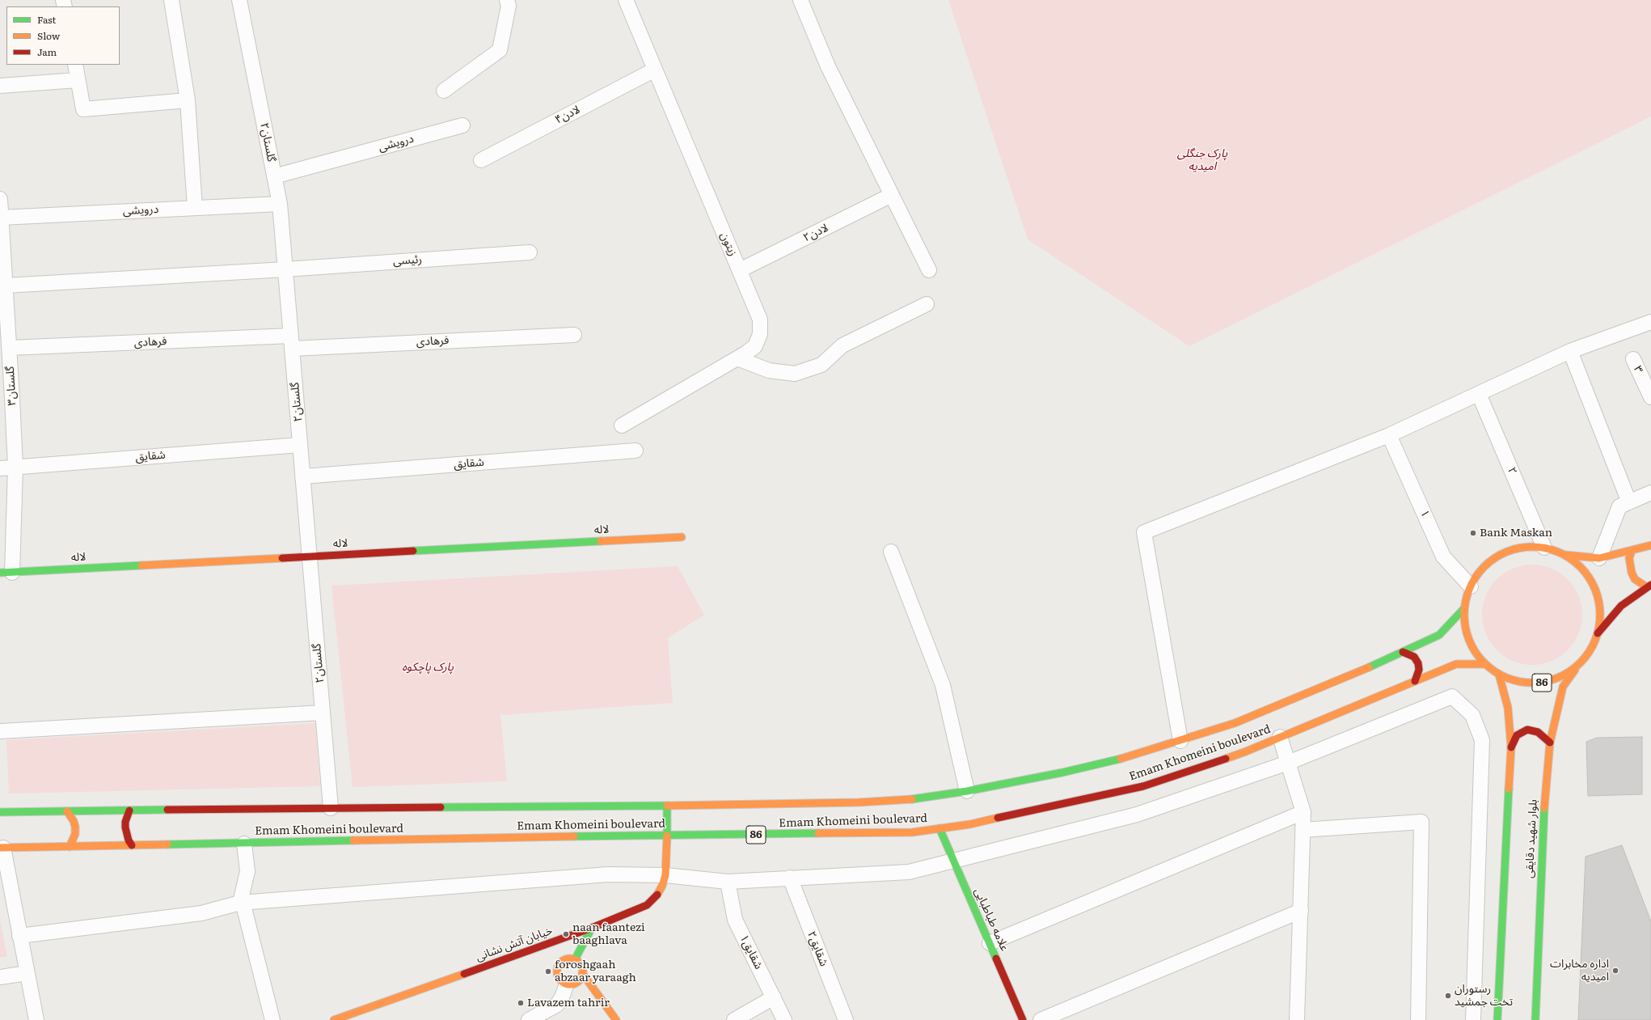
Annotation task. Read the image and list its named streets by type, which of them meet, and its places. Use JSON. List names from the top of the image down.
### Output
{
  "streets": {
    "main road": [
      "لاله",
      "86",
      "Emam Khomeini boulevard",
      "بلوار شهید دقایقی",
      "علامه طباطبایی",
      "خیابان آتش نشانی"
    ],
    "street": [
      "لادن۴",
      "گلستان۲",
      "درویشی",
      "لادن۲",
      "زیتون",
      "رئیسی",
      "فرهادی",
      "۳",
      "گلستان۳",
      "شقایق",
      "۲",
      "۱",
      "شقایق۲",
      "شقایق۱"
    ]
  },
  "crossings": [
    ["لادن۴", "زیتون"],
    ["گلستان۲", "درویشی"],
    ["گلستان۲", "رئیسی"],
    ["گلستان۲", "فرهادی"],
    ["گلستان۲", "شقایق"],
    ["گلستان۲", "لاله"],
    ["گلستان۲", "Emam Khomeini boulevard"],
    ["درویشی", "گلستان۳"],
    ["لادن۲", "زیتون"],
    ["رئیسی", "گلستان۳"],
    ["فرهادی", "گلستان۳"],
    ["گلستان۳", "شقایق"],
    ["گلستان۳", "لاله"],
    ["۲", "86"],
    ["۱", "86"],
    ["86", "Emam Khomeini boulevard"],
    ["86", "بلوار شهید دقایقی"],
    ["Emam Khomeini boulevard", "علامه طباطبایی"],
    ["Emam Khomeini boulevard", "خیابان آتش نشانی"]
  ],
  "parks": ["پارک جنگلی امیدیه", "پارک پاچکوه"],
  "places": [
    "Bank Maskan",
    "naan faantezi baaghlava",
    "اداره مخابرات امیدیه",
    "foroshgaah abzaar yaraagh",
    "رستوران تخت جمشید",
    "Lavazem tahrir"
  ],
  "legend": ["Fast", "Slow", "Jam"]
}
